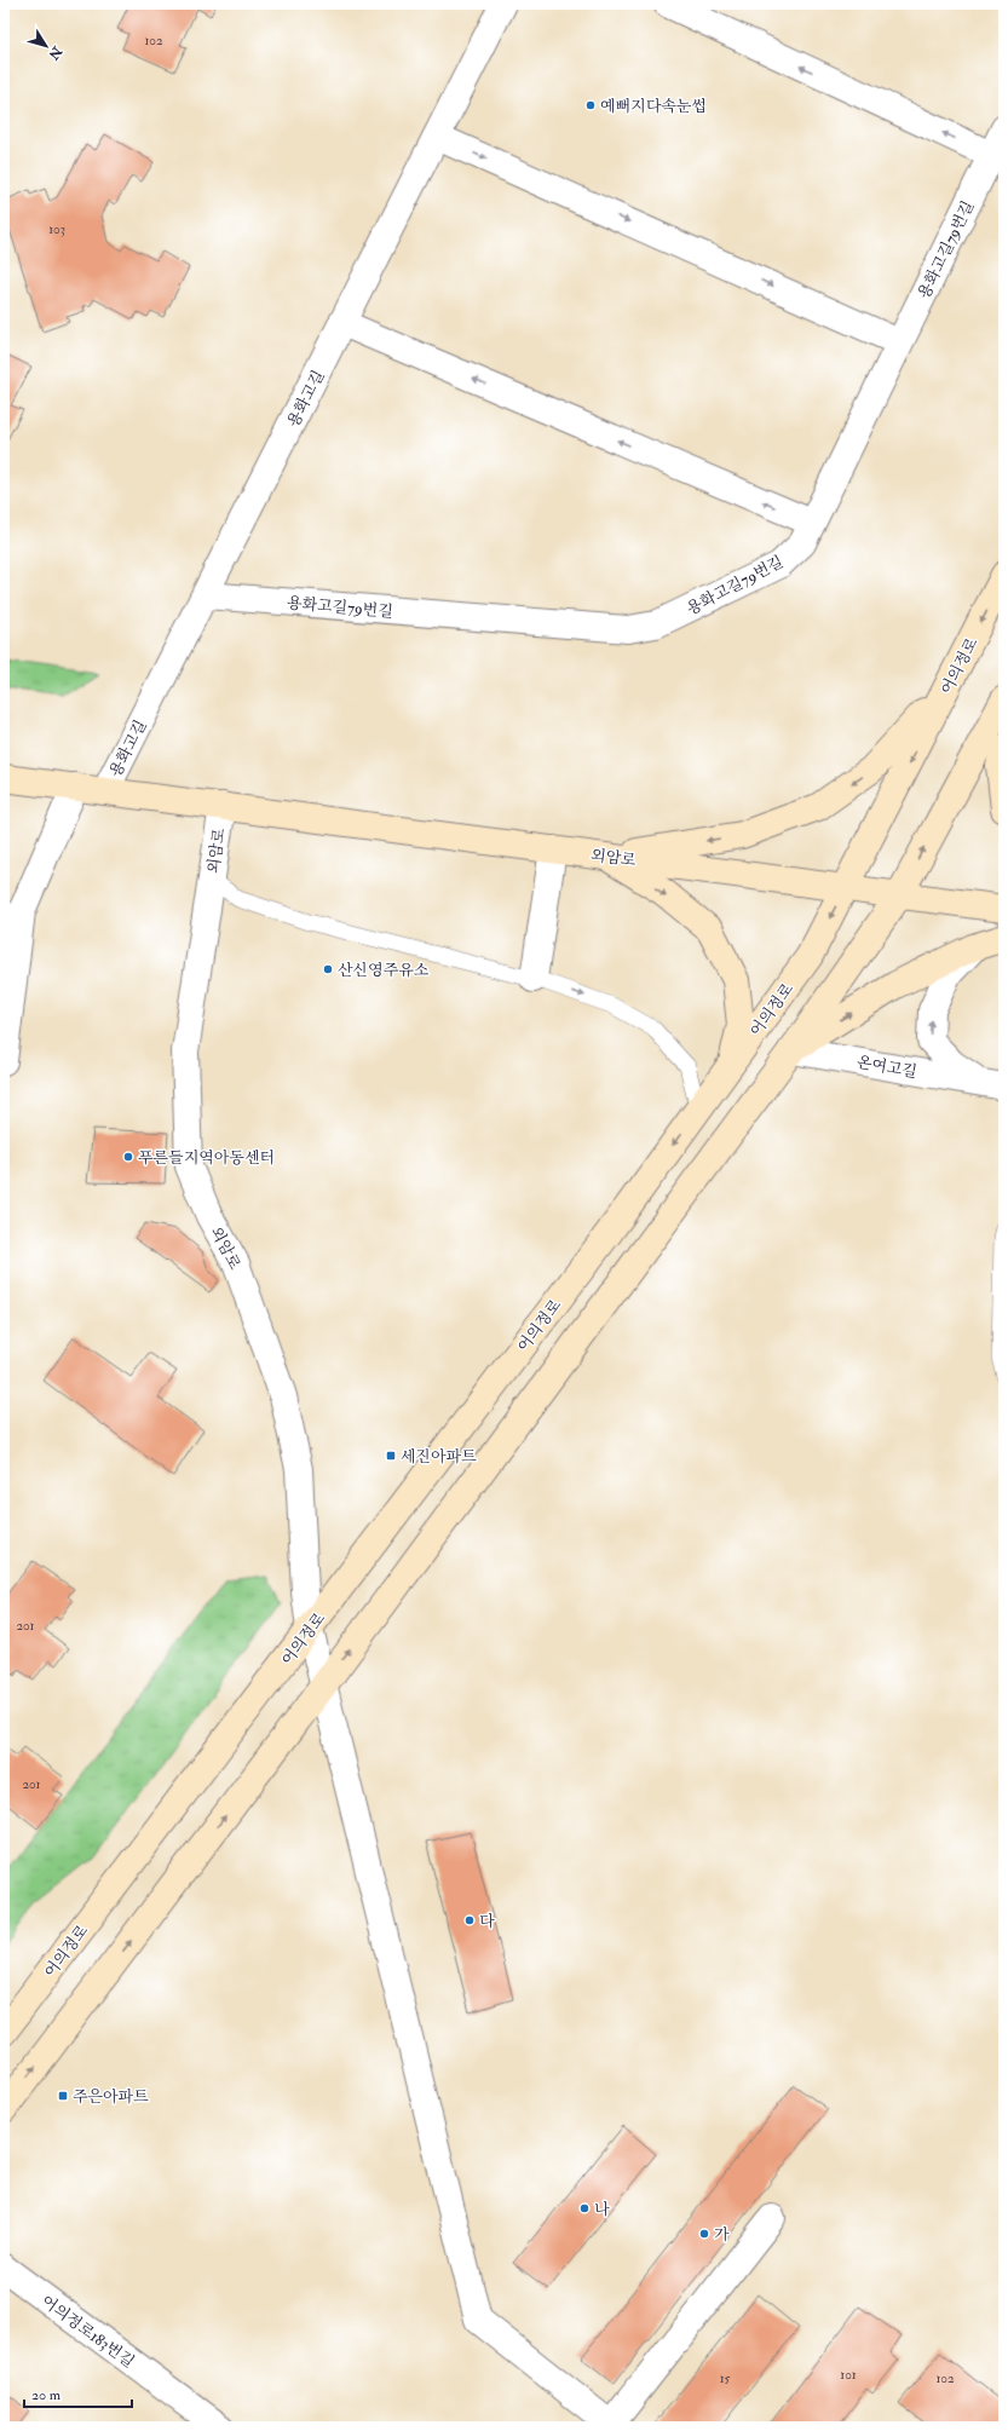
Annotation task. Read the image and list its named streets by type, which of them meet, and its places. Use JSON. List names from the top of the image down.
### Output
{
  "streets": {
    "main road": ["어의정로", "외암로"],
    "street": [
      "용화고길79번길",
      "용화고길",
      "온여고길",
      "어의정로183번길"
    ]
  },
  "crossings": [
    ["용화고길79번길", "용화고길"],
    ["용화고길", "외암로"],
    ["어의정로", "외암로"]
  ],
  "places": {
    "other": [
      "예뻐지다속눈썹",
      "산신영주유소",
      "푸른들지역아동센터",
      "다",
      "나",
      "가"
    ],
    "transit": ["세진아파트", "주은아파트"]
  },
  "house_numbers": [
    "102",
    "103",
    "201",
    "201",
    "101",
    "15",
    "102"
  ],
  "scale_bar": "20 m",
  "north": "bottom right"
}
